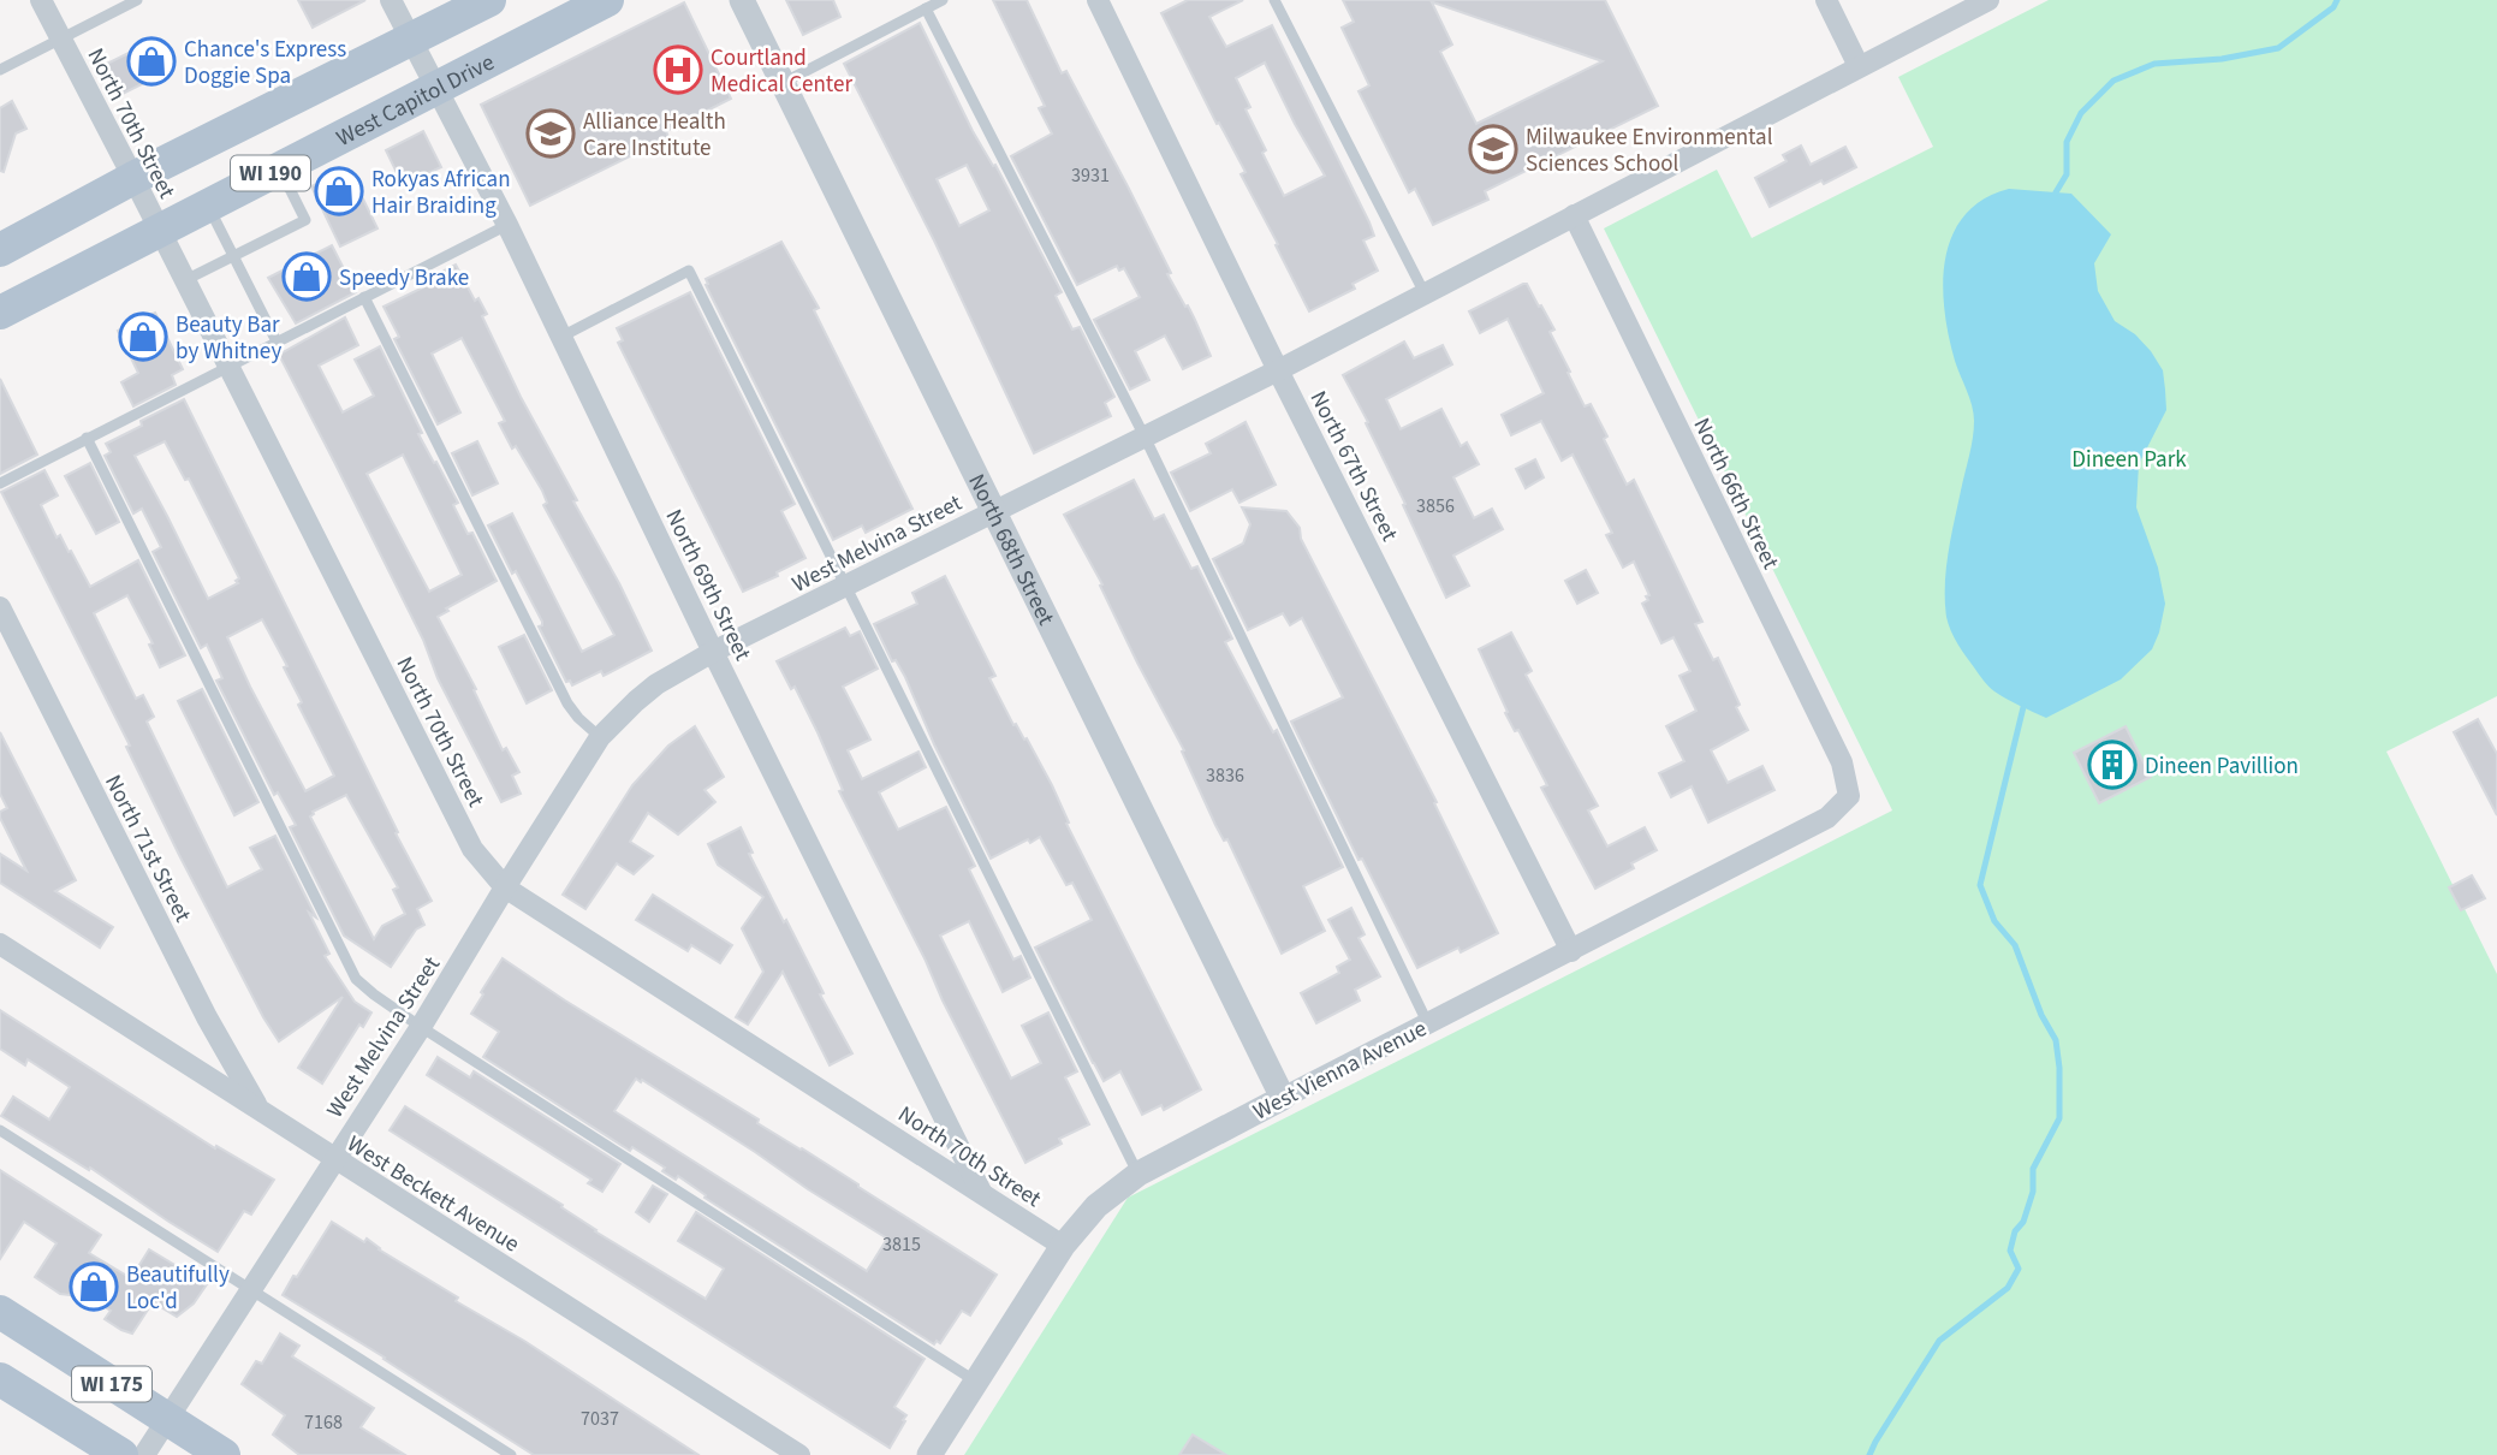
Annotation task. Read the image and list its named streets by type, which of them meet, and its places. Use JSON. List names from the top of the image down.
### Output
{
  "streets": {
    "main road": ["West Capitol Drive", "WI 190", "WI 175"],
    "street": [
      "North 70th Street",
      "North 67th Street",
      "North 66th Street",
      "West Melvina Street",
      "North 68th Street",
      "North 69th Street",
      "North 71st Street",
      "West Vienna Avenue",
      "West Beckett Avenue"
    ]
  },
  "crossings": [
    ["West Capitol Drive", "North 70th Street"],
    ["West Capitol Drive", "North 69th Street"],
    ["North 70th Street", "WI 190"],
    ["North 70th Street", "West Melvina Street"],
    ["North 70th Street", "North 69th Street"],
    ["North 70th Street", "West Vienna Avenue"],
    ["WI 190", "North 69th Street"],
    ["North 67th Street", "West Melvina Street"],
    ["North 67th Street", "West Vienna Avenue"],
    ["North 66th Street", "West Melvina Street"],
    ["North 66th Street", "West Vienna Avenue"],
    ["West Melvina Street", "North 68th Street"],
    ["West Melvina Street", "North 69th Street"],
    ["West Melvina Street", "West Beckett Avenue"],
    ["West Melvina Street", "WI 175"],
    ["North 68th Street", "West Vienna Avenue"],
    ["North 71st Street", "West Beckett Avenue"]
  ],
  "parks": ["Dineen Park"],
  "places": {
    "shop": [
      "Chance's Express Doggie Spa",
      "Rokyas African Hair Braiding",
      "Speedy Brake",
      "Beauty Bar by Whitney",
      "Beautifully Loc'd"
    ],
    "hospital": ["Courtland Medical Center"],
    "school or university": ["Alliance Health Care Institute", "Milwaukee Environmental Sciences School"],
    "building": ["Dineen Pavillion"]
  },
  "house_numbers": [
    "3931",
    "3856",
    "3836",
    "3815",
    "7037",
    "7168"
  ]
}
